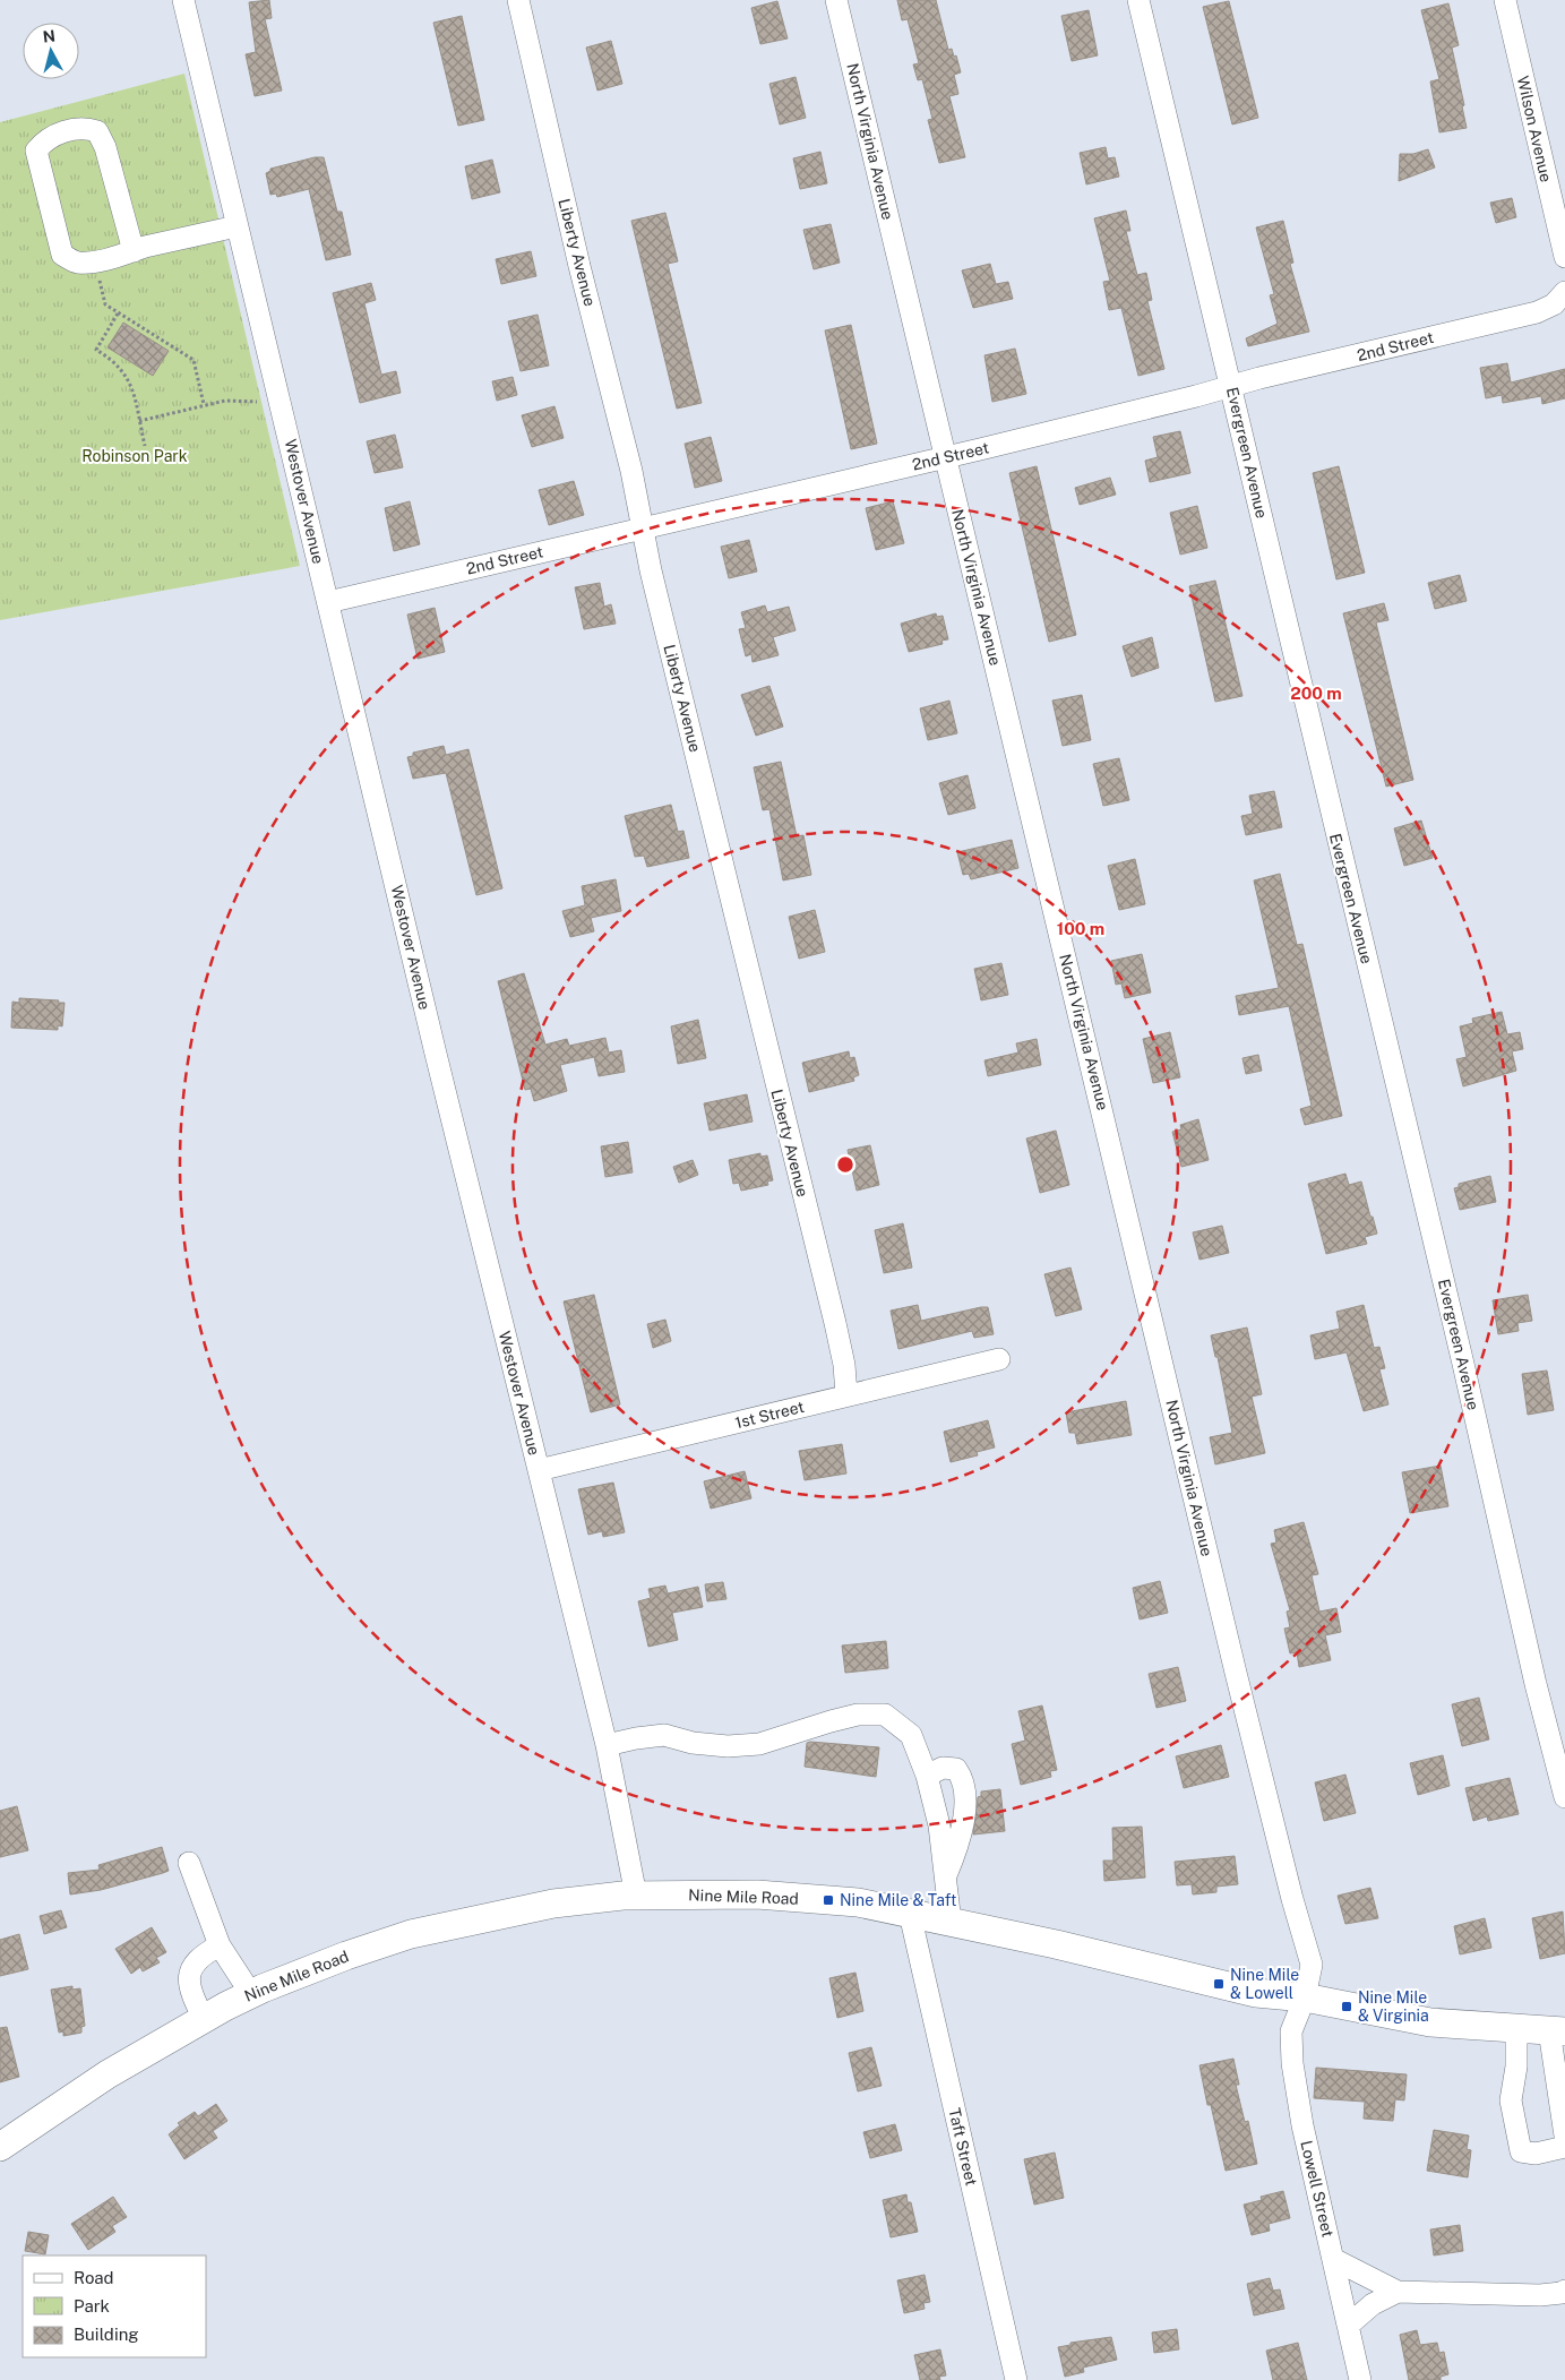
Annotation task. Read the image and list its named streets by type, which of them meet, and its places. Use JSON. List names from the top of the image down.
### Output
{
  "streets": {
    "main road": ["Nine Mile Road"],
    "street": [
      "Wilson Avenue",
      "North Virginia Avenue",
      "Liberty Avenue",
      "2nd Street",
      "Evergreen Avenue",
      "Westover Avenue",
      "1st Street",
      "Taft Street",
      "Lowell Street"
    ]
  },
  "crossings": [
    ["North Virginia Avenue", "2nd Street"],
    ["North Virginia Avenue", "Nine Mile Road"],
    ["North Virginia Avenue", "Lowell Street"],
    ["Liberty Avenue", "2nd Street"],
    ["Liberty Avenue", "1st Street"],
    ["2nd Street", "Evergreen Avenue"],
    ["2nd Street", "Westover Avenue"],
    ["Westover Avenue", "1st Street"],
    ["Westover Avenue", "Nine Mile Road"],
    ["Nine Mile Road", "Taft Street"],
    ["Nine Mile Road", "Lowell Street"]
  ],
  "parks": ["Robinson Park"],
  "places": {
    "transit": ["Nine Mile & Taft", "Nine Mile & Lowell", "Nine Mile & Virginia"]
  },
  "legend": ["Road", "Park", "Building"],
  "north": "top",
  "rings": ["200 m", "100 m"]
}
